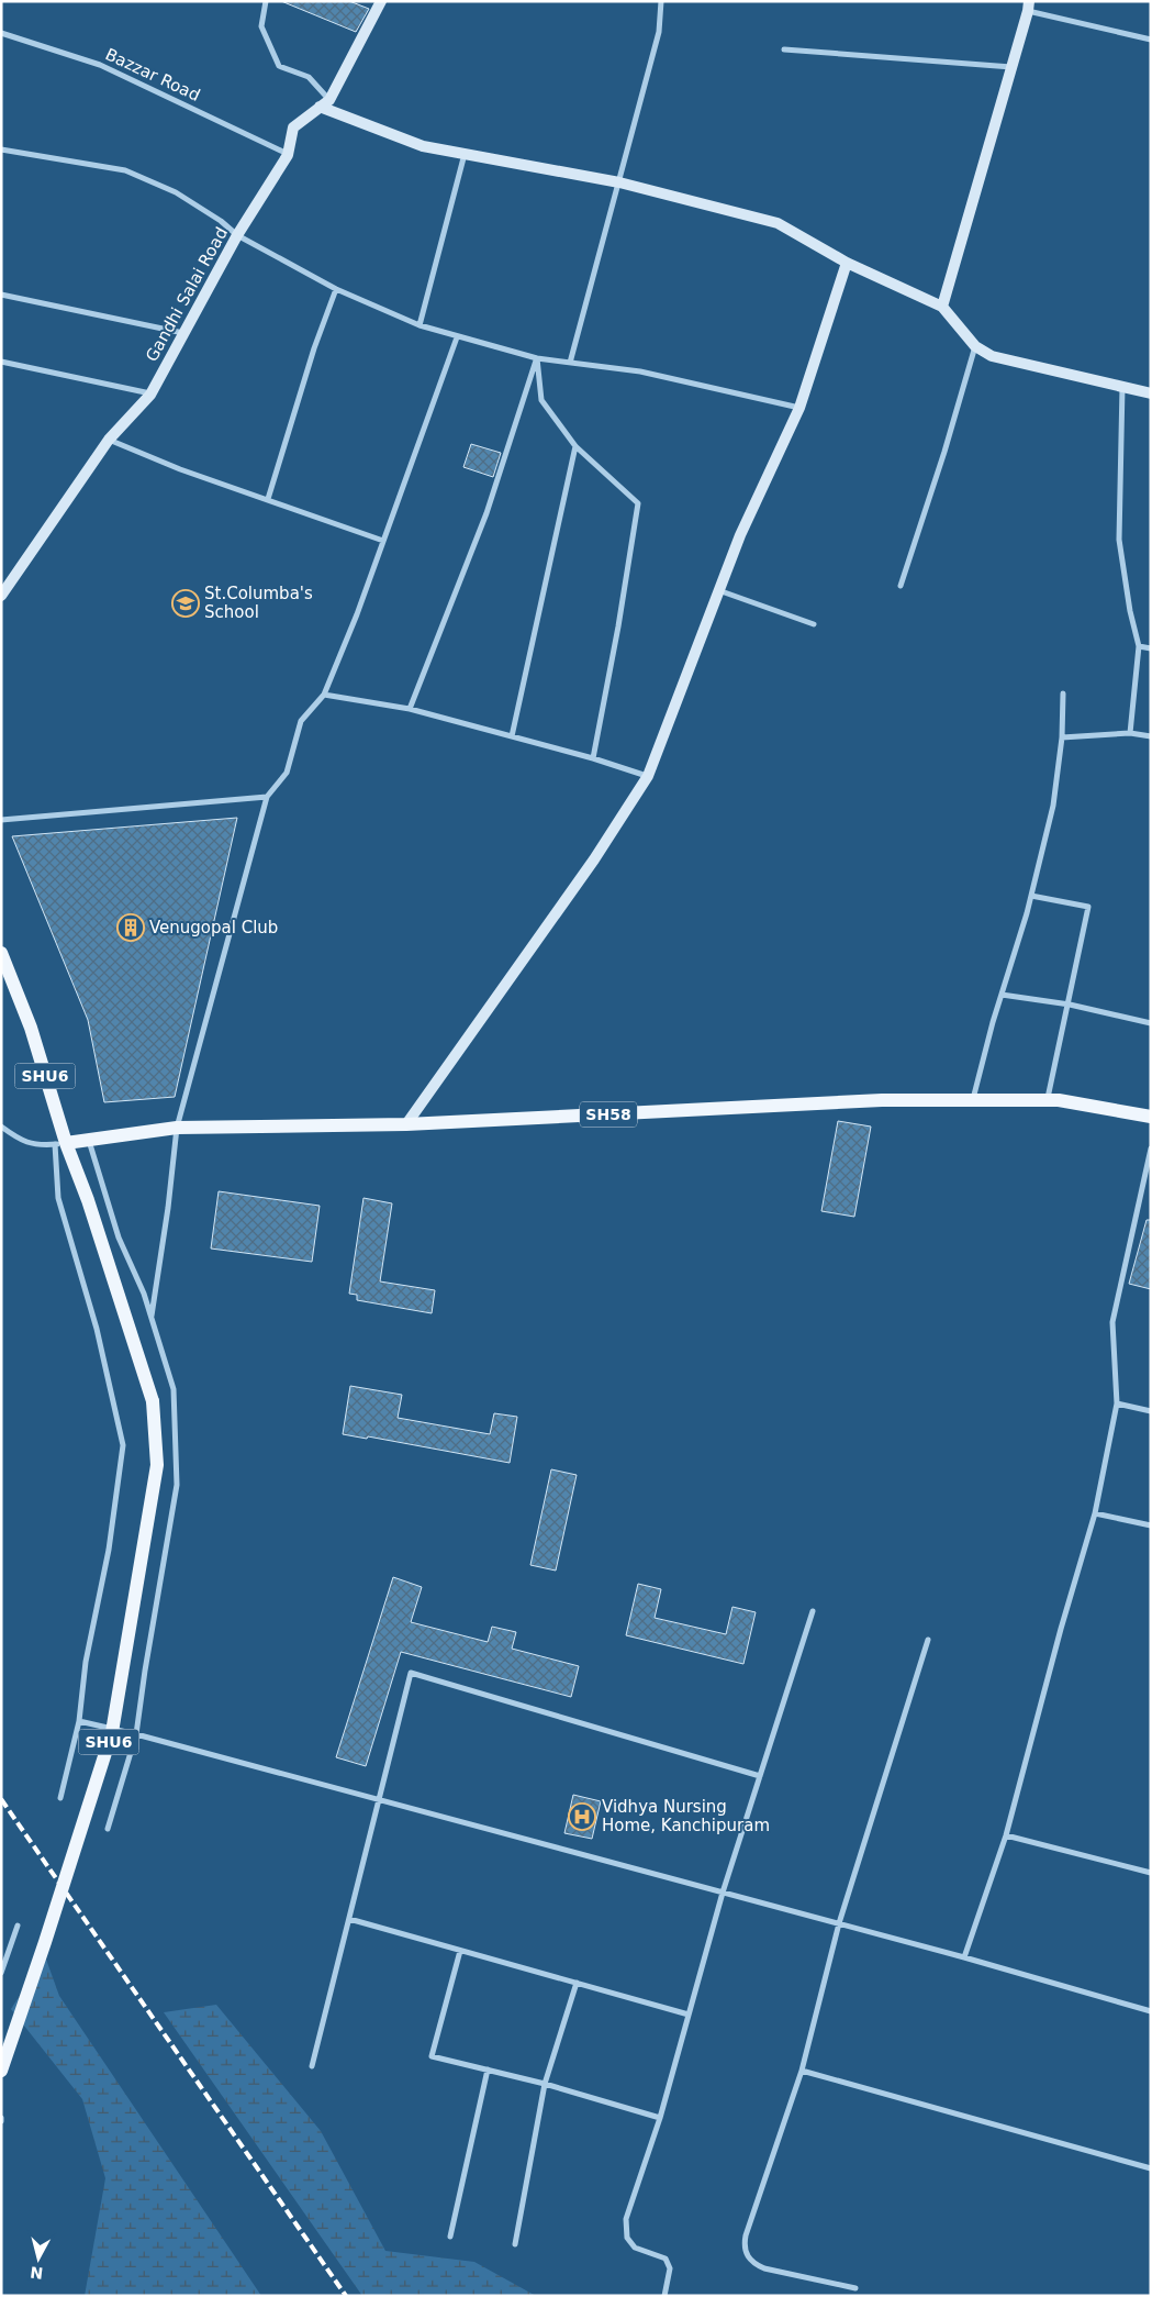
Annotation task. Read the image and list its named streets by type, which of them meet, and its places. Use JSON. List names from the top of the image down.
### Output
{
  "streets": {
    "main road": ["SHU6", "SH58"],
    "street": ["Bazzar Road", "Gandhi Salai Road"]
  },
  "crossings": [
    ["Bazzar Road", "Gandhi Salai Road"],
    ["SHU6", "SH58"]
  ],
  "places": {
    "school or university": ["St.Columba's School"],
    "building": ["Venugopal Club"],
    "hospital": ["Vidhya Nursing Home, Kanchipuram"]
  },
  "north": "bottom"
}
